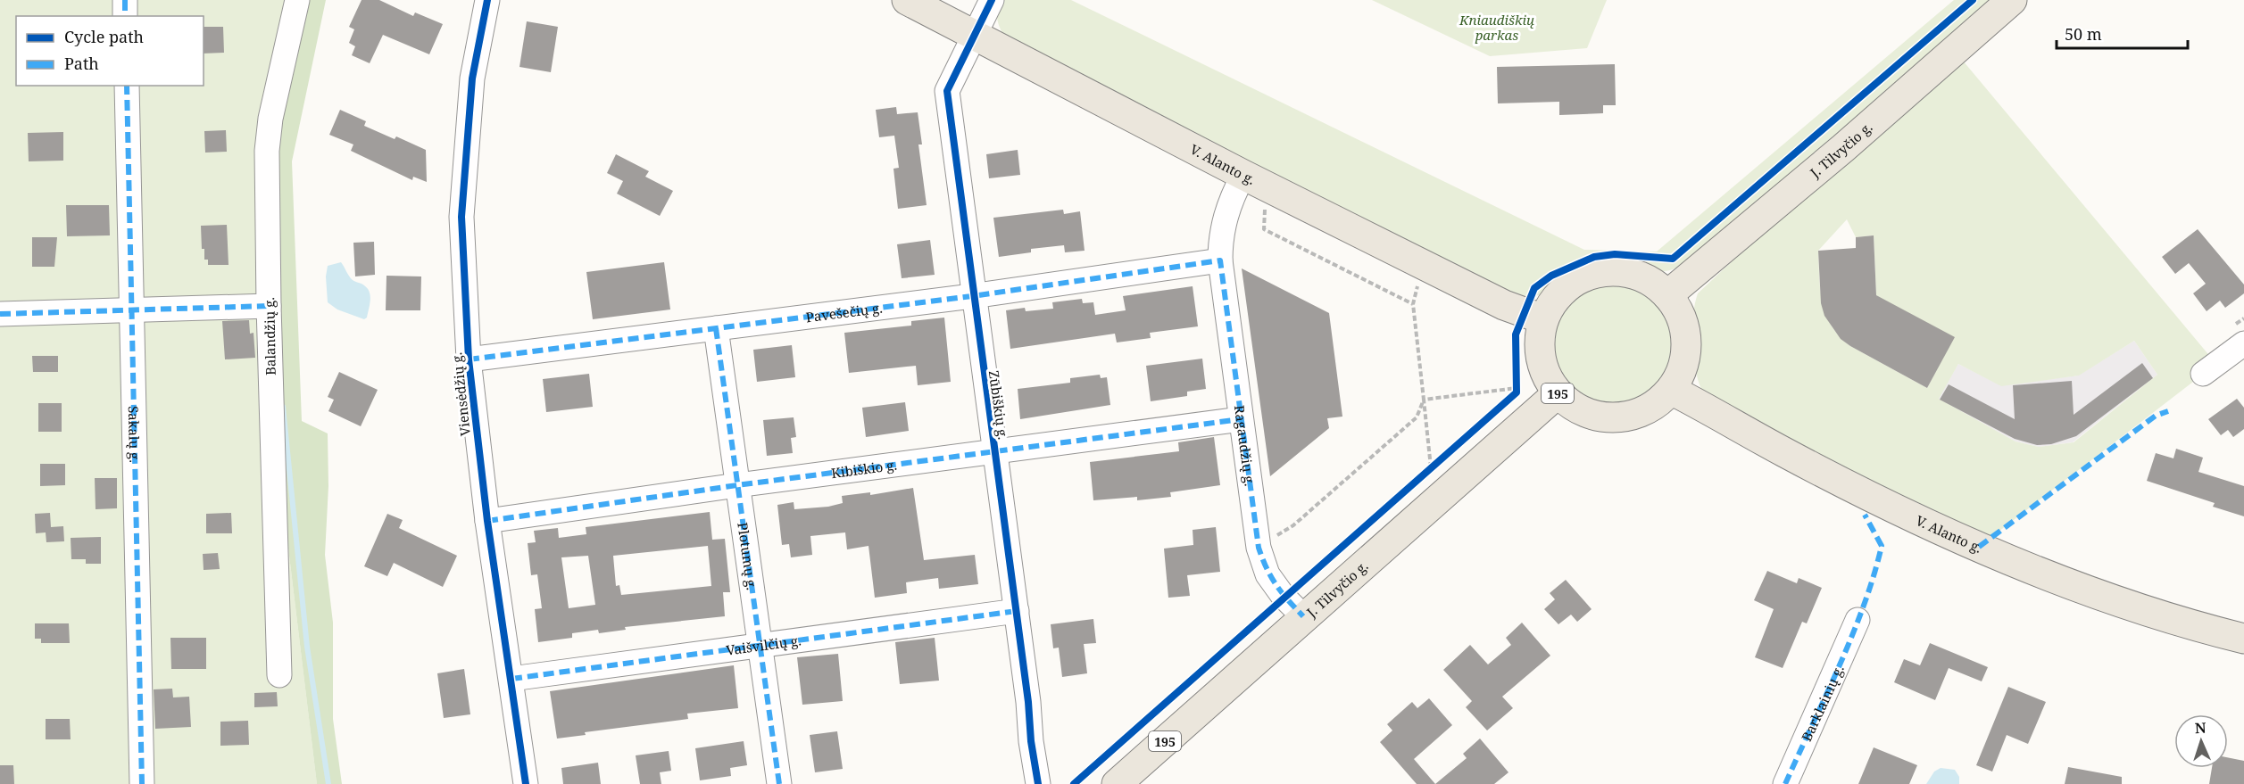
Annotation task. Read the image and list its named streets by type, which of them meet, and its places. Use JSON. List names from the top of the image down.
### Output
{
  "streets": {
    "main road": ["J. Tilvyčio g.", "V. Alanto g.", "195"],
    "street": [
      "Pavešečių g.",
      "Balandžių g.",
      "Viensėdžių g.",
      "Zūbiškių g.",
      "Sakalų g.",
      "Ragaudžių g.",
      "Kibiškio g.",
      "Plotumų g.",
      "Vaišvilčių g.",
      "Barklainių g."
    ]
  },
  "crossings": [
    ["J. Tilvyčio g.", "V. Alanto g."],
    ["J. Tilvyčio g.", "195"],
    ["J. Tilvyčio g.", "Ragaudžių g."],
    ["V. Alanto g.", "195"],
    ["V. Alanto g.", "Zūbiškių g."],
    ["V. Alanto g.", "Ragaudžių g."],
    ["Pavešečių g.", "Viensėdžių g."],
    ["Pavešečių g.", "Zūbiškių g."],
    ["Pavešečių g.", "Ragaudžių g."],
    ["Pavešečių g.", "Plotumų g."],
    ["Viensėdžių g.", "Kibiškio g."],
    ["Viensėdžių g.", "Vaišvilčių g."],
    ["Zūbiškių g.", "Kibiškio g."],
    ["Zūbiškių g.", "Vaišvilčių g."],
    ["Ragaudžių g.", "Kibiškio g."],
    ["Kibiškio g.", "Plotumų g."],
    ["Plotumų g.", "Vaišvilčių g."]
  ],
  "parks": ["Kniaudiškių parkas"],
  "legend": ["Cycle path", "Path"],
  "scale_bar": "50 m",
  "north": "top"
}
